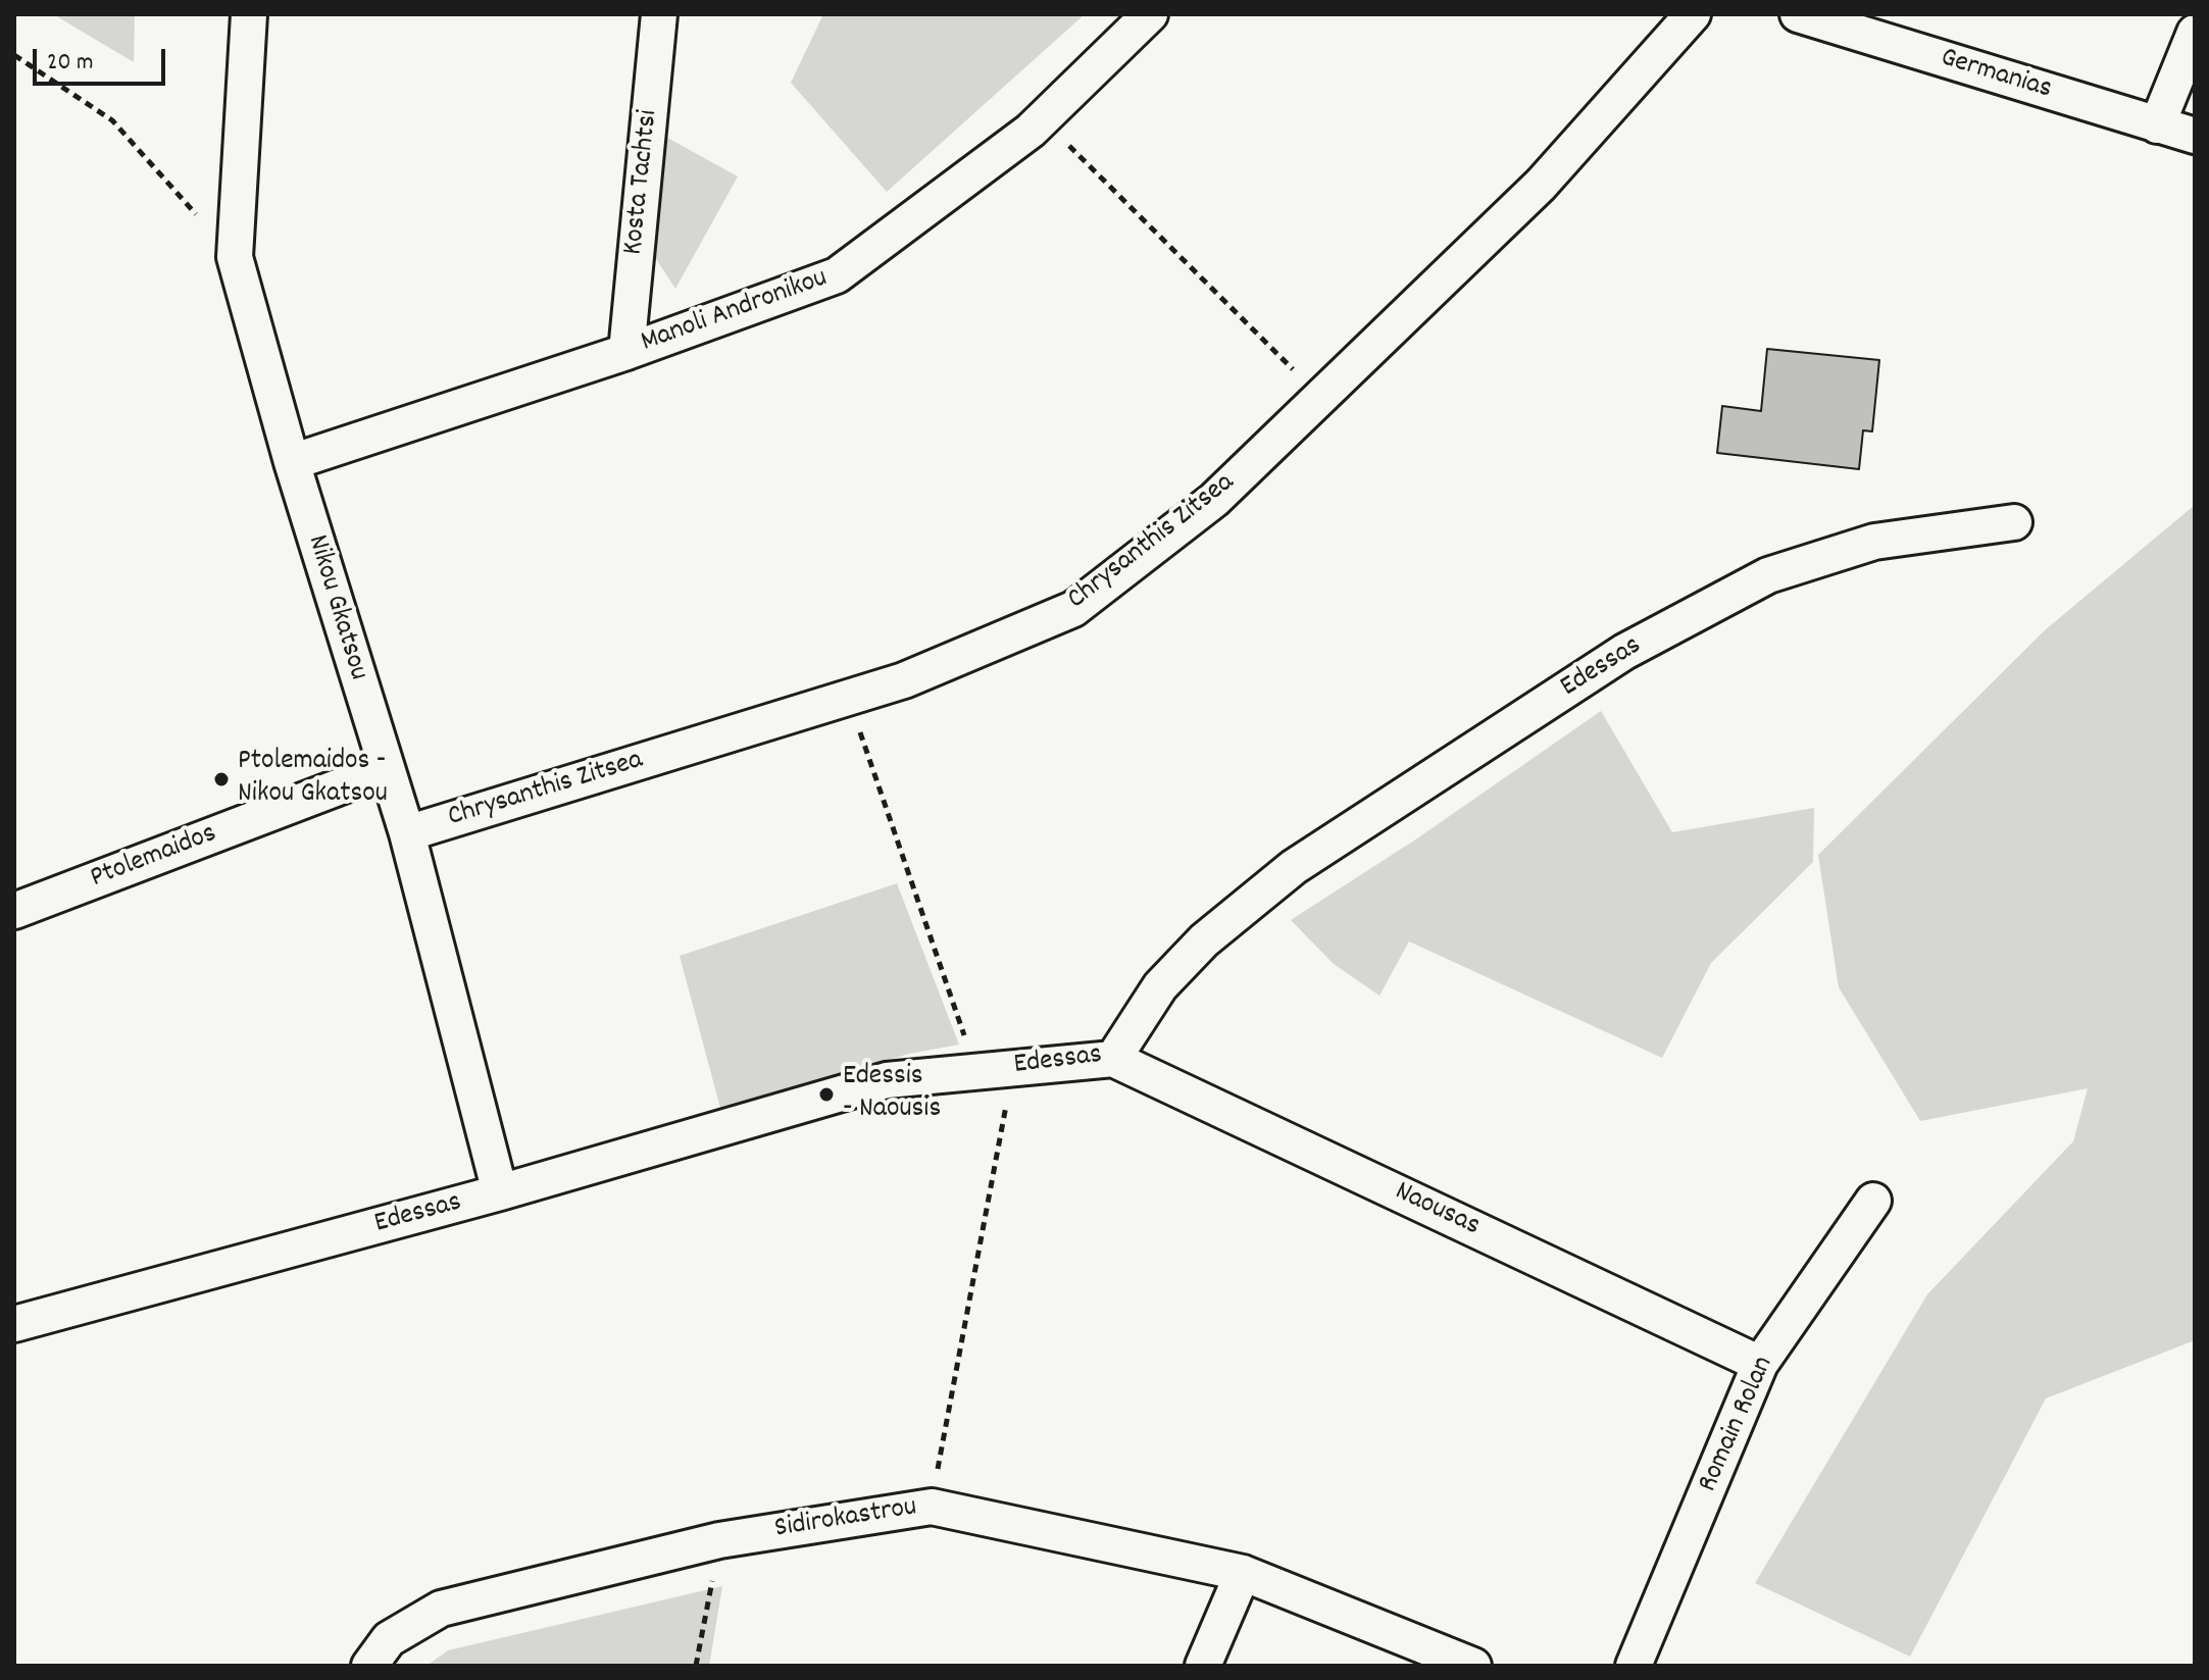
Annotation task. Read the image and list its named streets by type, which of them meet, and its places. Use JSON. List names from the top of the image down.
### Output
{
  "streets": {
    "street": [
      "Germanias",
      "Kosta Tachtsi",
      "Manoli Andronikou",
      "Chrysanthis Zitsea",
      "Nikou Gkatsou",
      "Edessas",
      "Ptolemaidos",
      "Naousas",
      "Romain Rolan",
      "Sidirokastrou"
    ]
  },
  "crossings": [
    ["Kosta Tachtsi", "Manoli Andronikou"],
    ["Manoli Andronikou", "Nikou Gkatsou"],
    ["Chrysanthis Zitsea", "Nikou Gkatsou"],
    ["Nikou Gkatsou", "Edessas"],
    ["Nikou Gkatsou", "Ptolemaidos"],
    ["Edessas", "Naousas"],
    ["Naousas", "Romain Rolan"]
  ],
  "places": ["Ptolemaidos - Nikou Gkatsou", "Edessis - Naousis"],
  "scale_bar": "20 m"
}
